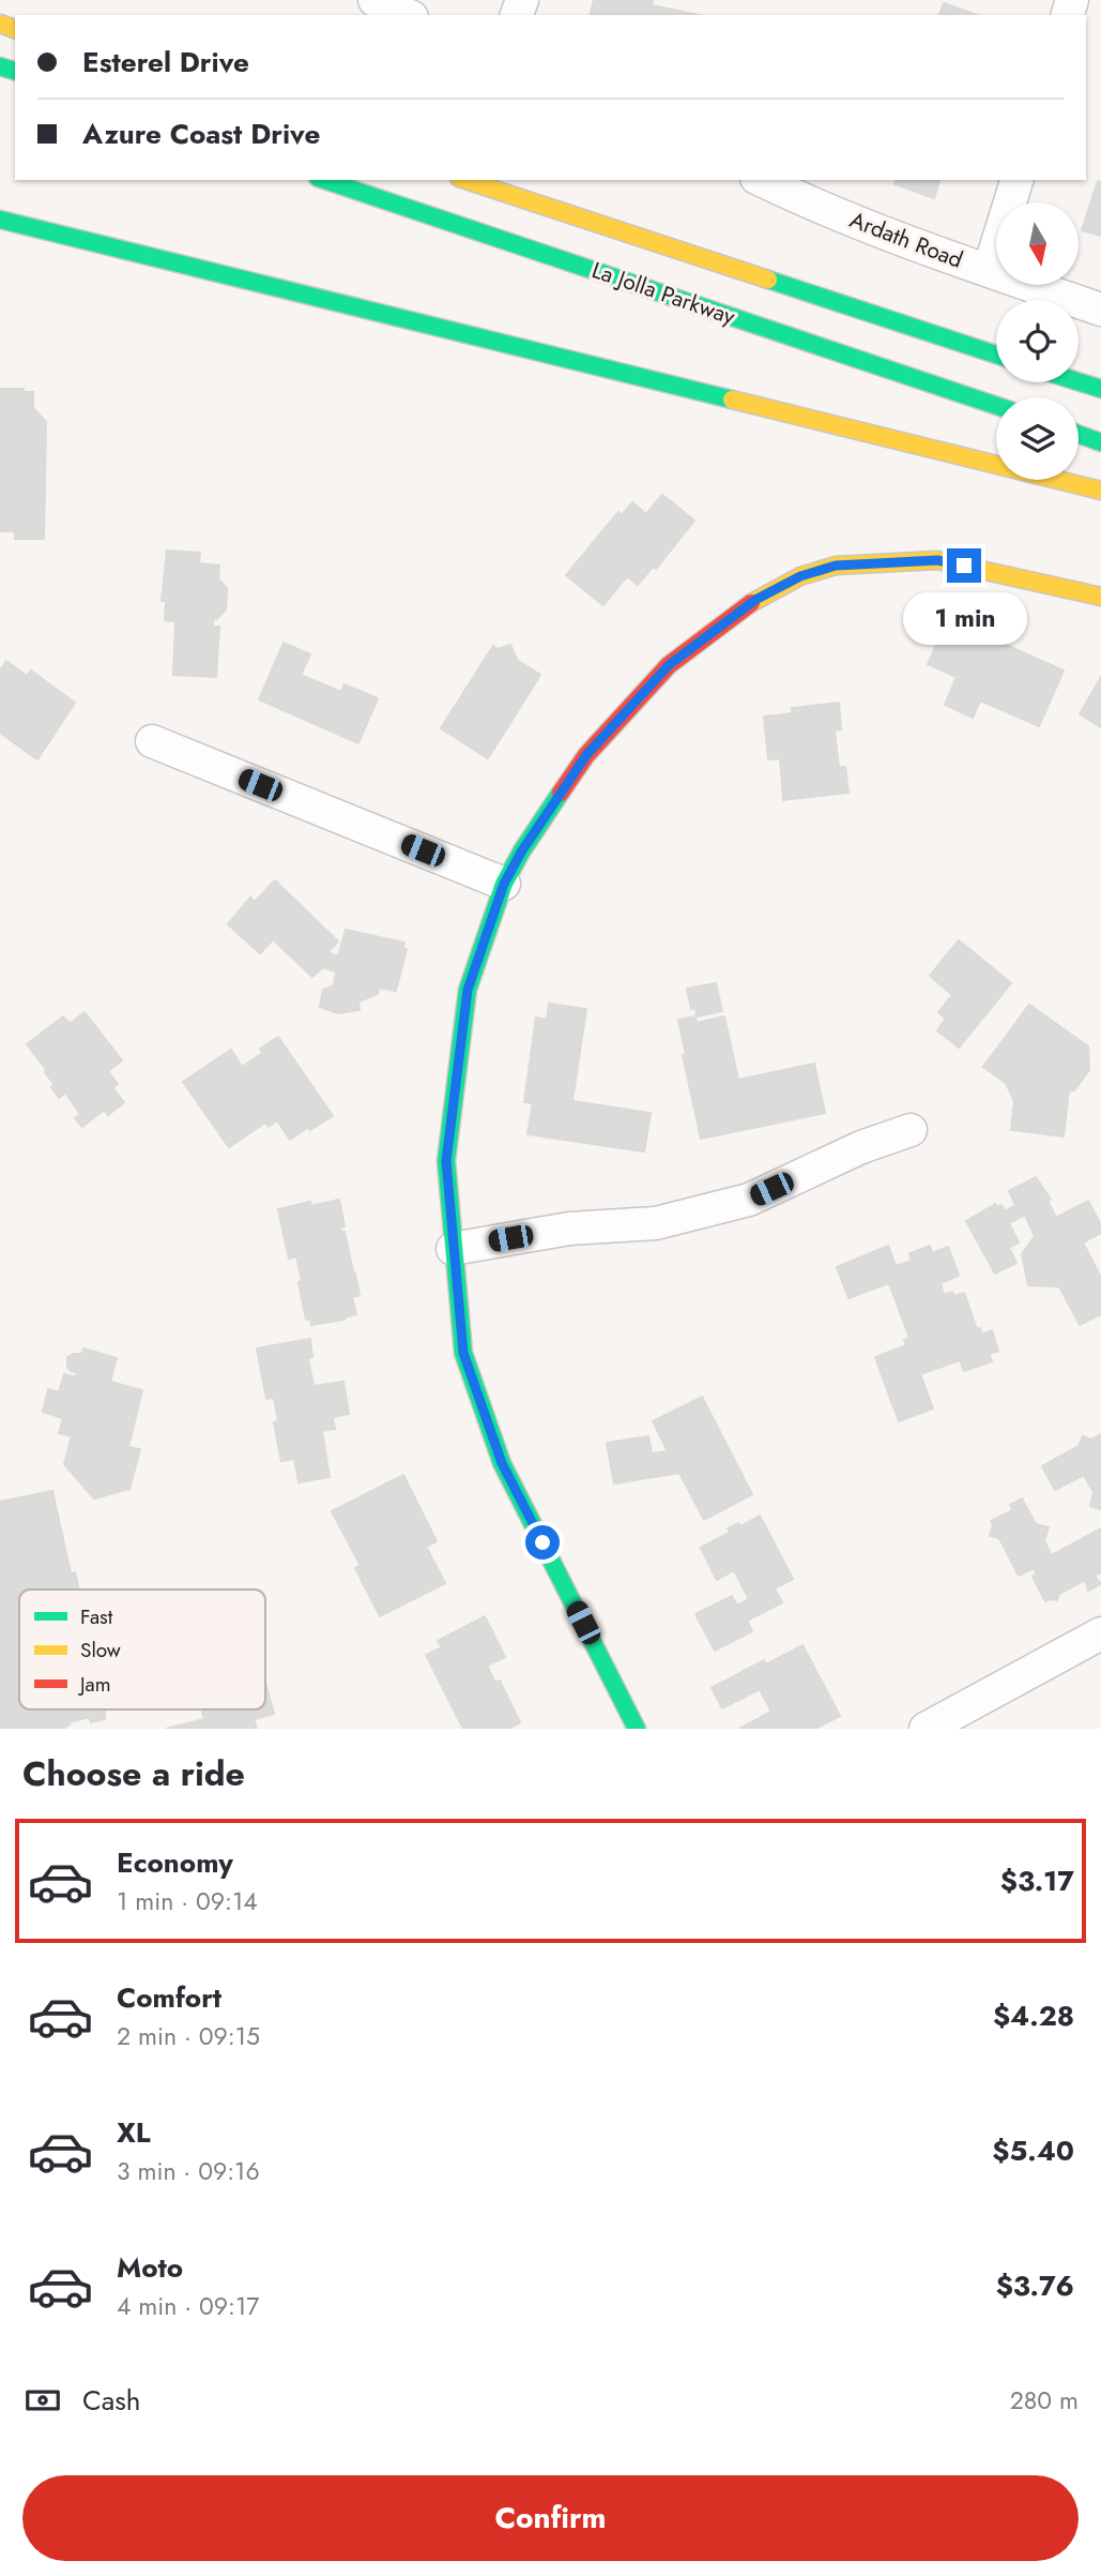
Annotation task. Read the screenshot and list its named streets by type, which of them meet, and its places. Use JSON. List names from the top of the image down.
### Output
{
  "streets": {
    "main road": ["La Jolla Parkway"],
    "street": ["Ardath Road"]
  },
  "legend": ["Fast", "Slow", "Jam"],
  "north": "bottom",
  "page": {
    "banner": ["Esterel Drive", "Azure Coast Drive"],
    "bubble": "1 min",
    "heading": "Choose a ride",
    "list": [
      {
        "name": "Economy",
        "note": "1 min · 09:14",
        "value": "$3.17"
      },
      {
        "name": "Comfort",
        "note": "2 min · 09:15",
        "value": "$4.28"
      },
      {
        "name": "XL",
        "note": "3 min · 09:16",
        "value": "$5.40"
      },
      {
        "name": "Moto",
        "note": "4 min · 09:17",
        "value": "$3.76"
      }
    ],
    "pay": ["Cash", "280 m"],
    "buttons": "Confirm"
  }
}
